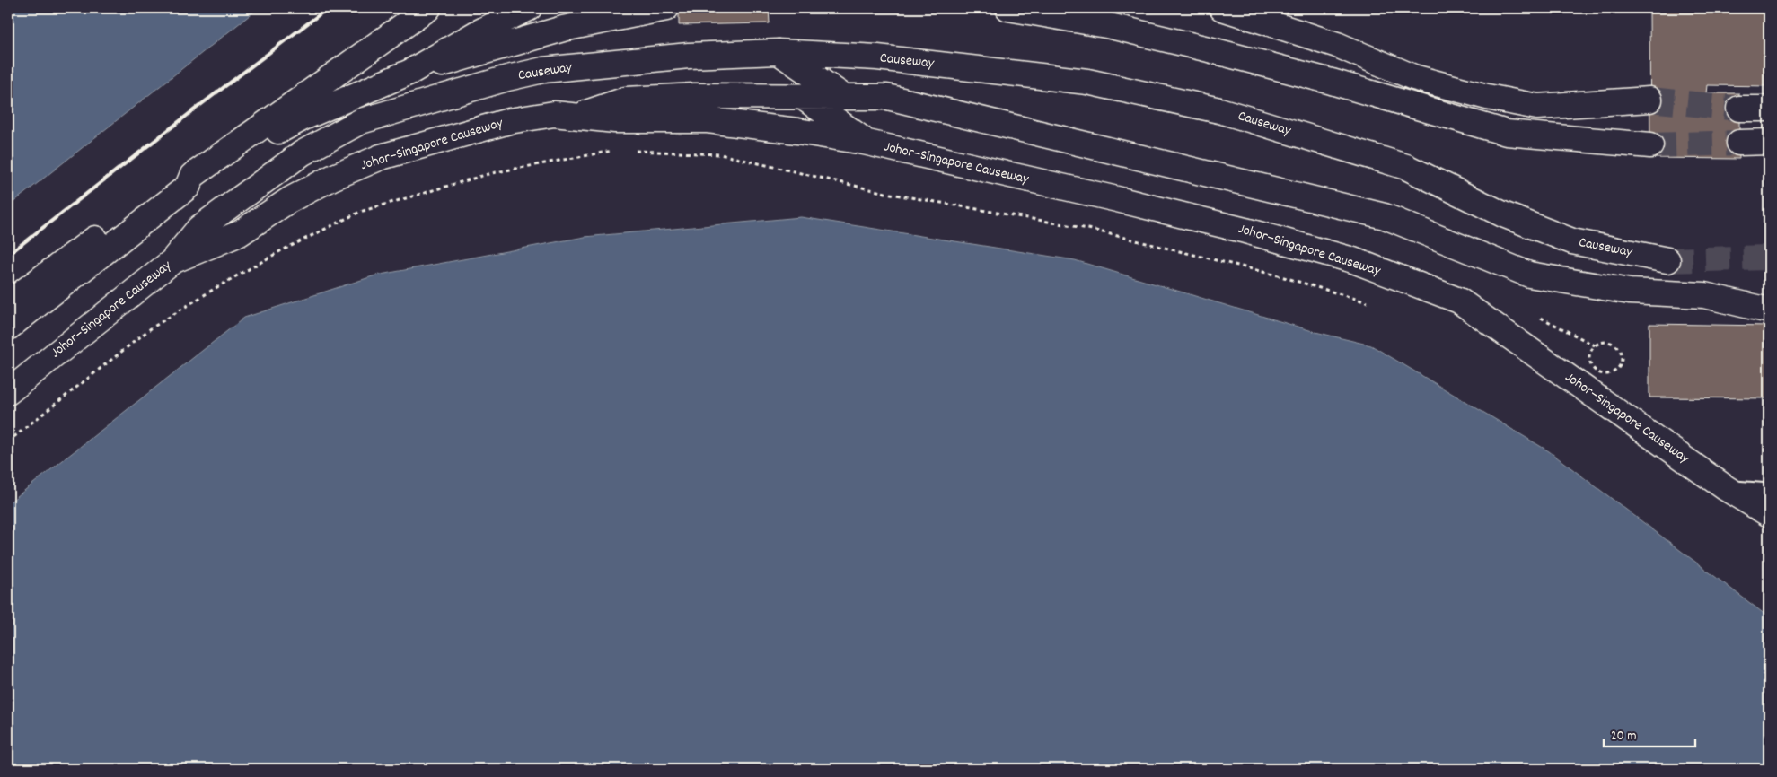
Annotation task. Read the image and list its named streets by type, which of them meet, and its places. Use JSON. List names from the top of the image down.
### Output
{
  "streets": {
    "highway": ["Causeway", "Johor–Singapore Causeway"]
  },
  "crossings": [
    ["Causeway", "Johor–Singapore Causeway"]
  ],
  "scale_bar": "20 m"
}
